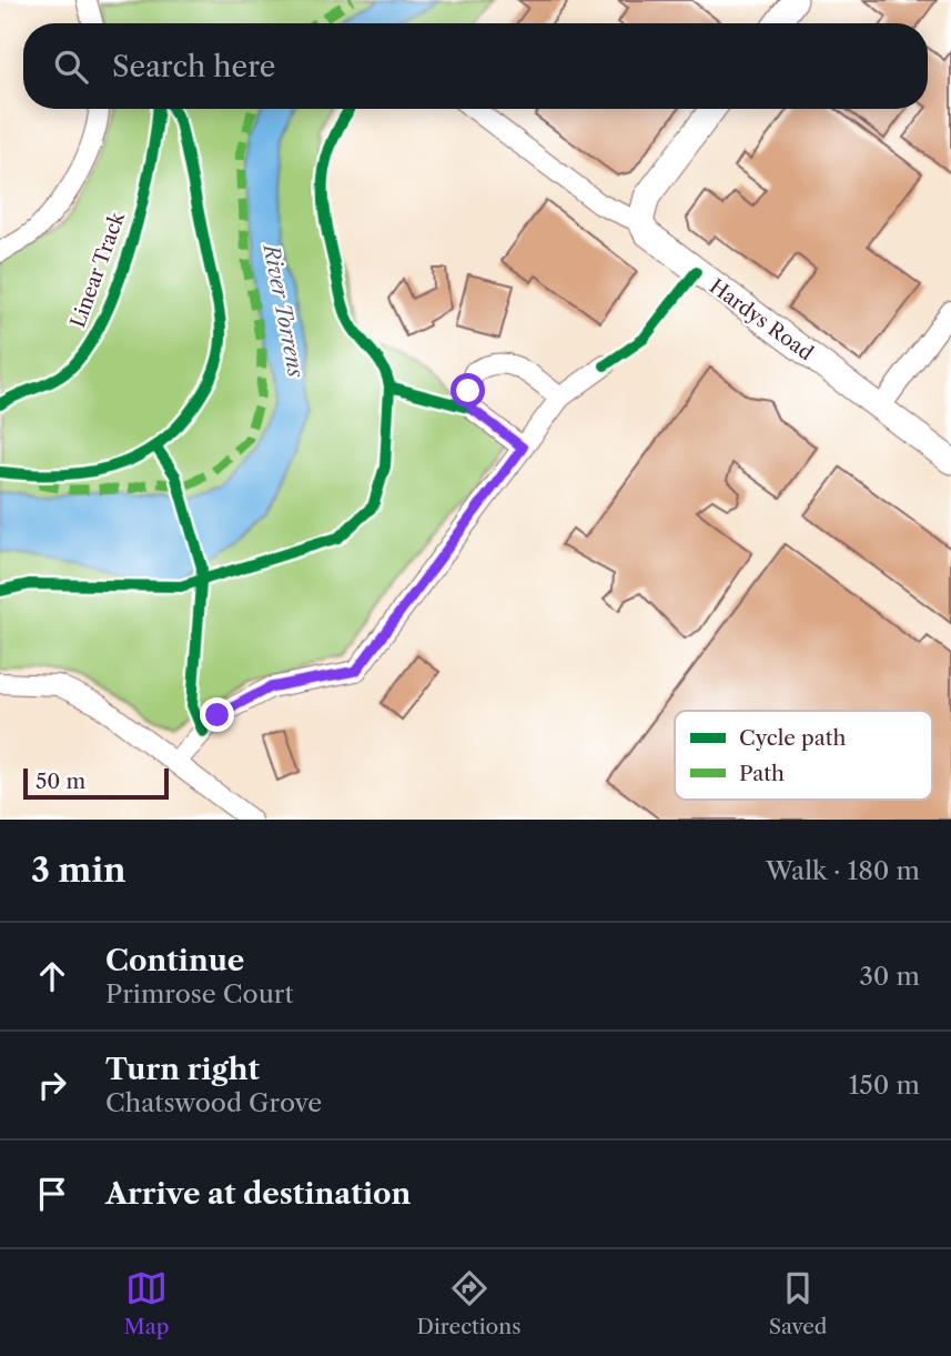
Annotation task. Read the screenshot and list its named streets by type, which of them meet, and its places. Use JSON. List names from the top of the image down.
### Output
{
  "streets": {
    "street": ["Hardys Road"],
    "cycle path": ["Linear Track"]
  },
  "water": ["River Torrens"],
  "legend": ["Cycle path", "Path"],
  "scale_bar": "50 m",
  "page": {
    "search": "Search here",
    "scale": "50 m",
    "heading": ["3 min", "Walk · 180 m"],
    "list": [
      ["Continue", "Primrose Court", "30 m"],
      ["Turn right", "Chatswood Grove", "150 m"],
      "Arrive at destination"
    ],
    "nav": ["Map", "Directions", "Saved"]
  }
}
